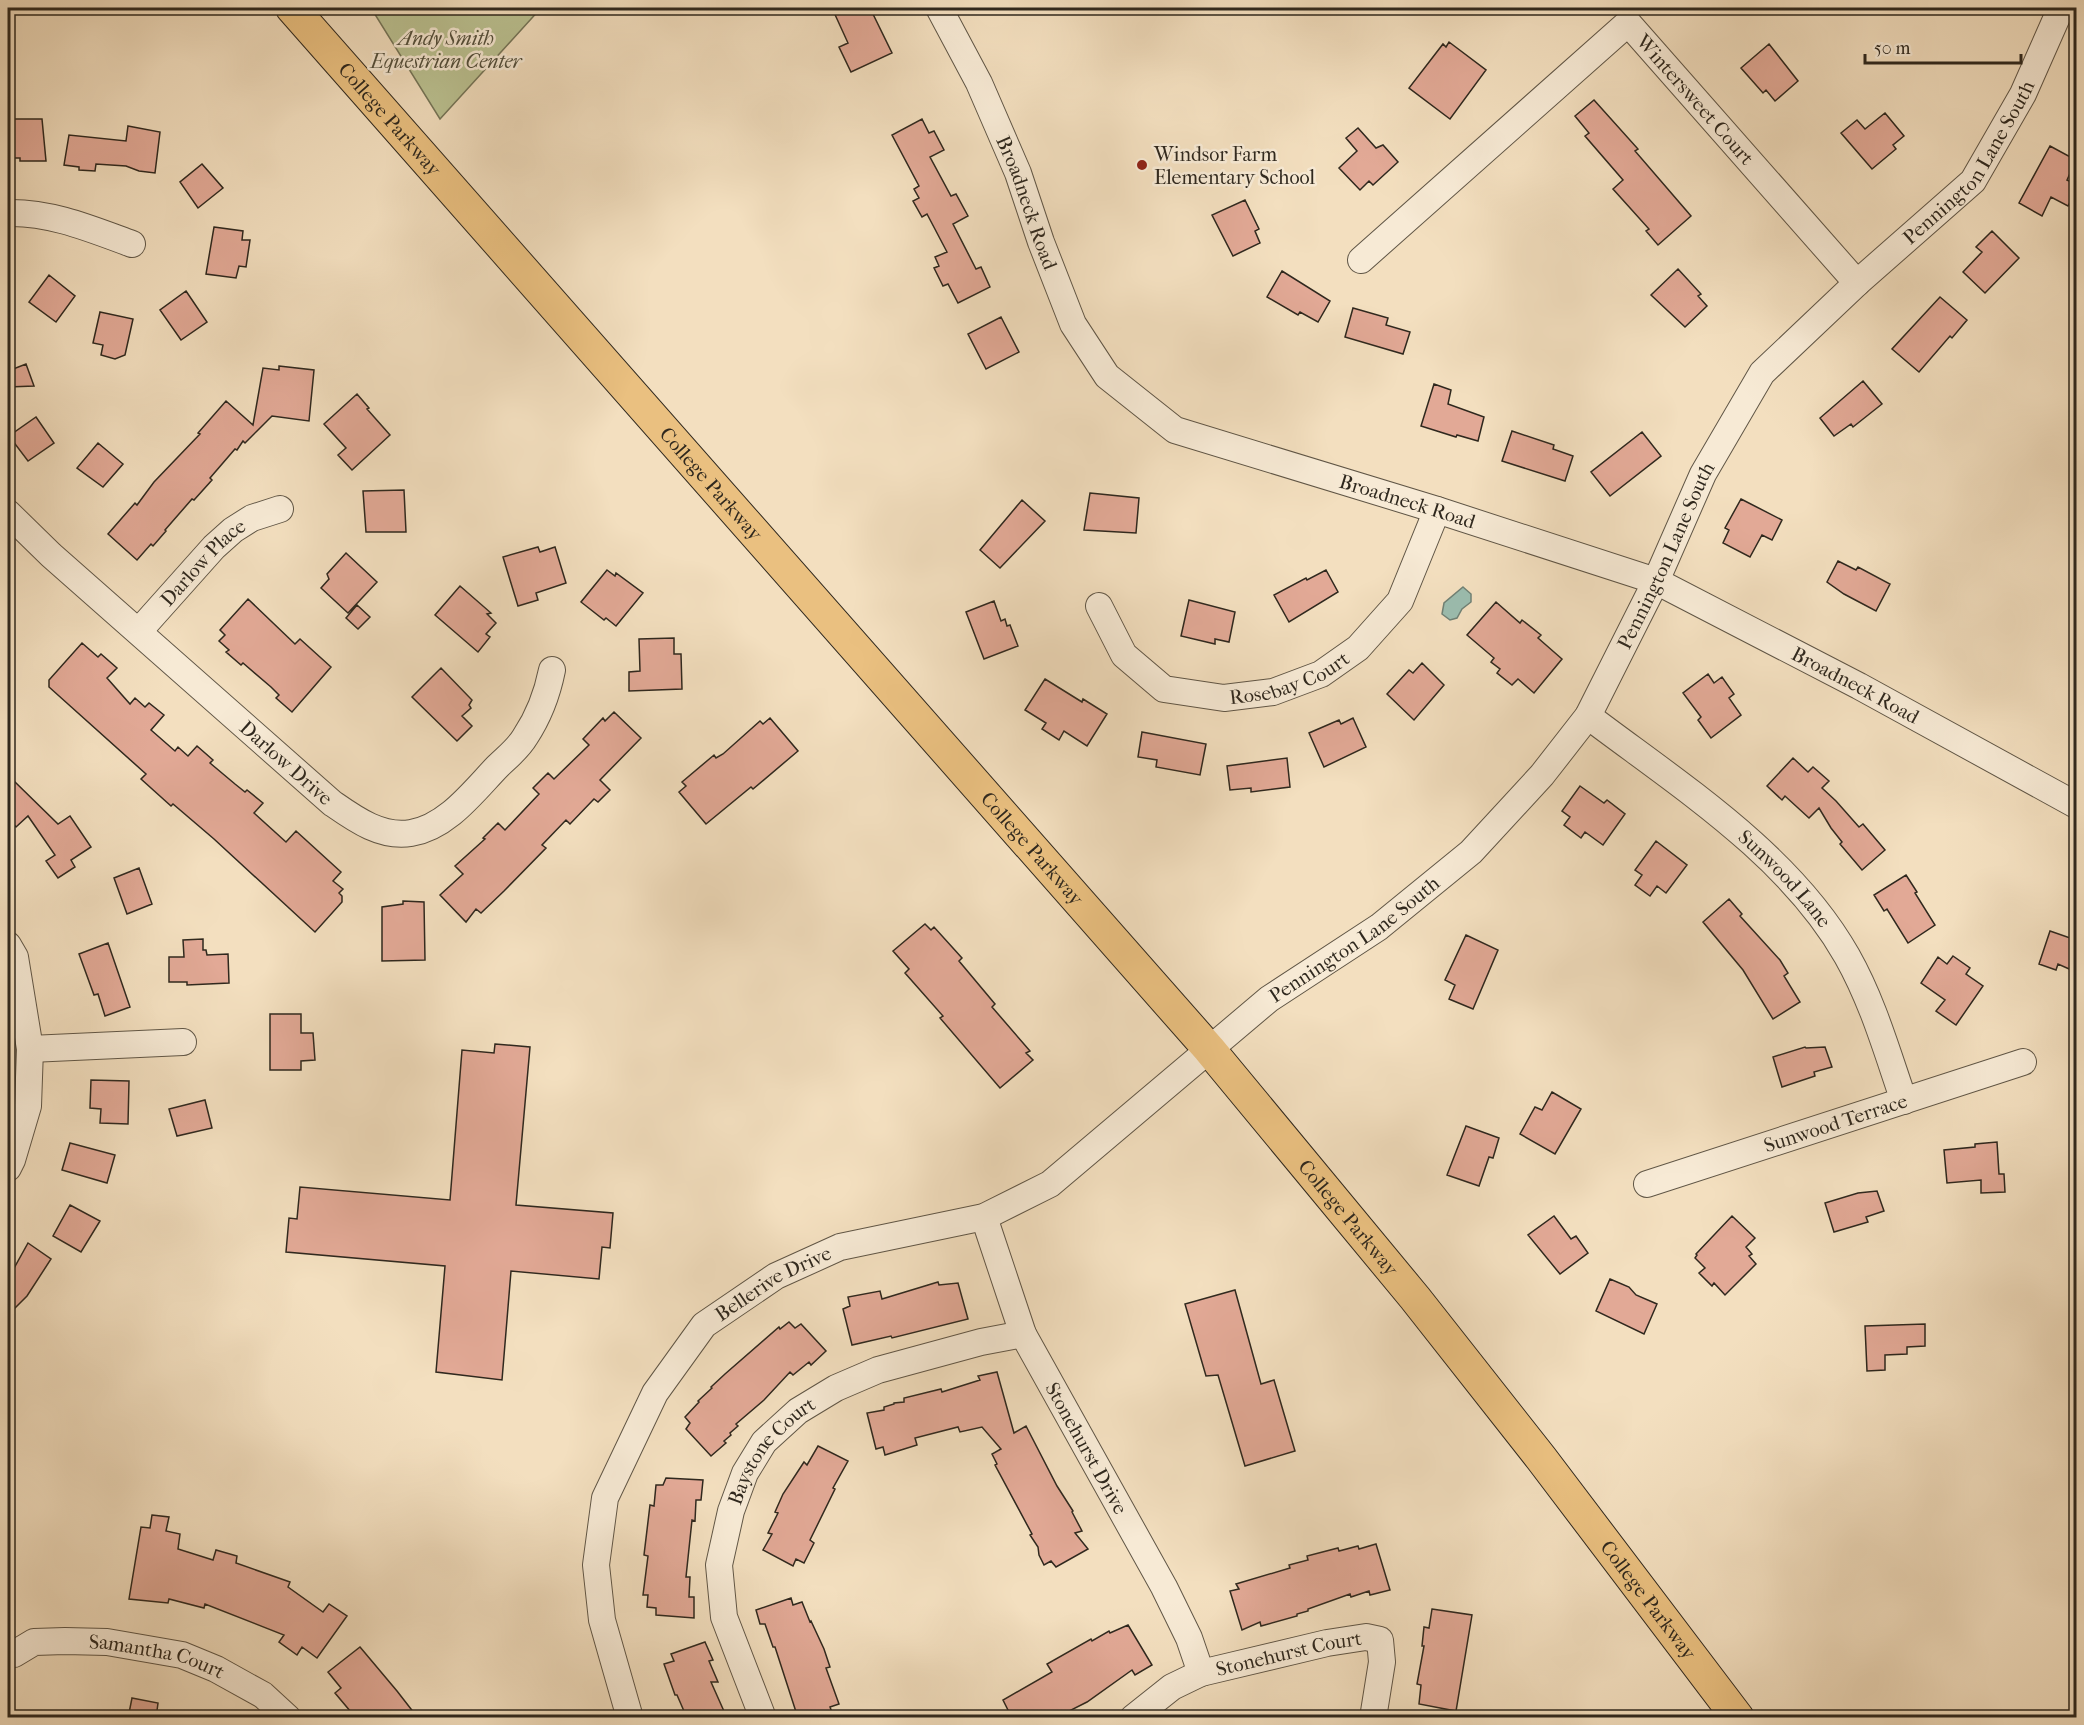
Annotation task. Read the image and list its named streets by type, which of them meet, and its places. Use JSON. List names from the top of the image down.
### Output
{
  "streets": {
    "main road": ["College Parkway"],
    "street": [
      "Wintersweet Court",
      "Pennington Lane South",
      "Broadneck Road",
      "Darlow Place",
      "Rosebay Court",
      "Darlow Drive",
      "Sunwood Lane",
      "Sunwood Terrace",
      "Bellerive Drive",
      "Stonehurst Drive",
      "Baystone Court",
      "Stonehurst Court",
      "Samantha Court"
    ]
  },
  "crossings": [
    ["Wintersweet Court", "Pennington Lane South"],
    ["College Parkway", "Pennington Lane South"],
    ["College Parkway", "Bellerive Drive"],
    ["Pennington Lane South", "Broadneck Road"],
    ["Pennington Lane South", "Sunwood Lane"],
    ["Pennington Lane South", "Bellerive Drive"],
    ["Broadneck Road", "Rosebay Court"],
    ["Darlow Place", "Darlow Drive"],
    ["Sunwood Lane", "Sunwood Terrace"],
    ["Bellerive Drive", "Stonehurst Drive"],
    ["Stonehurst Drive", "Baystone Court"],
    ["Stonehurst Drive", "Stonehurst Court"]
  ],
  "parks": ["Andy Smith Equestrian Center"],
  "places": ["Windsor Farm Elementary School"],
  "scale_bar": "50 m"
}
